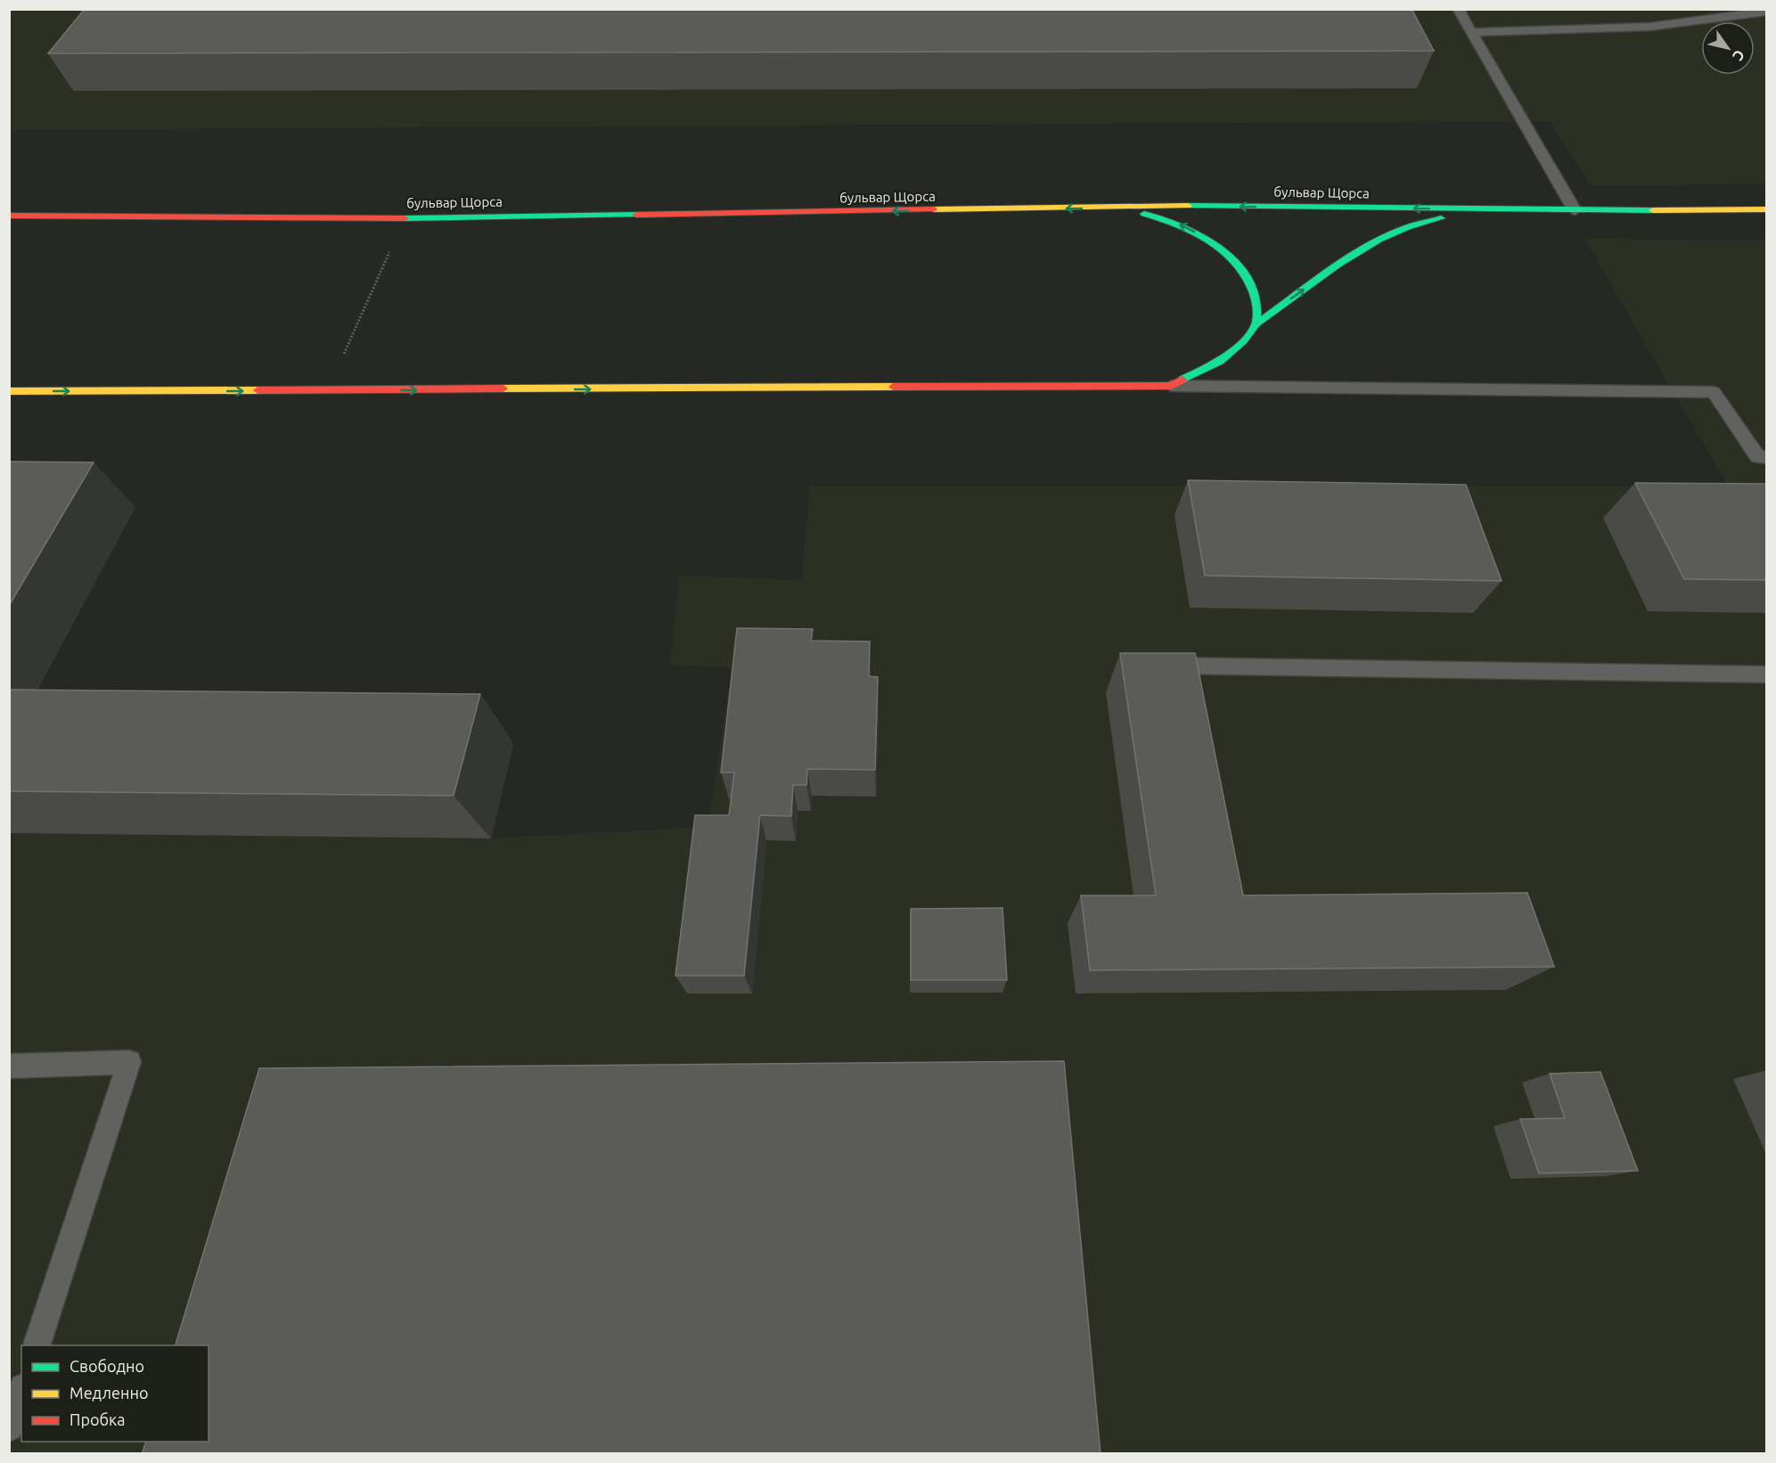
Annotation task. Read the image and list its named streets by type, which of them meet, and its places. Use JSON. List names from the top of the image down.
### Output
{
  "streets": {
    "street": ["бульвар Щорса"]
  },
  "one_way": ["бульвар Щорса"],
  "legend": ["Свободно", "Медленно", "Пробка"],
  "north": "bottom right"
}
